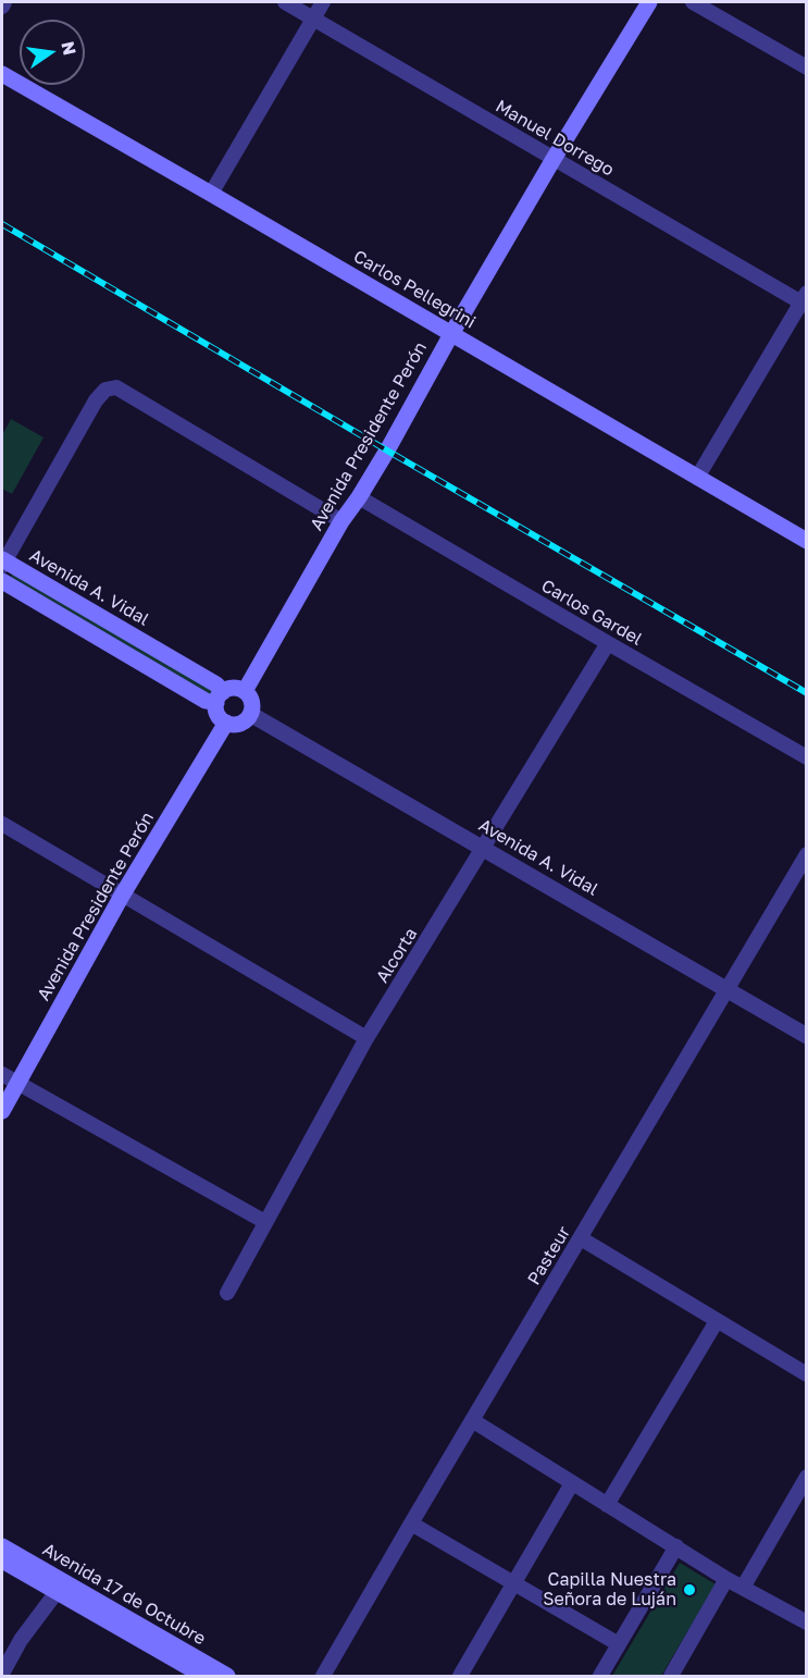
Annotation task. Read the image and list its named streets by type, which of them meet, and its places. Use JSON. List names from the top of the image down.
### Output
{
  "streets": {
    "main road": [
      "Carlos Pellegrini",
      "Avenida Presidente Perón",
      "Avenida A. Vidal",
      "Avenida 17 de Octubre"
    ],
    "street": [
      "Manuel Dorrego",
      "Carlos Gardel",
      "Alcorta",
      "Pasteur"
    ]
  },
  "crossings": [
    ["Manuel Dorrego", "Avenida Presidente Perón"],
    ["Carlos Pellegrini", "Avenida Presidente Perón"],
    ["Avenida Presidente Perón", "Avenida A. Vidal"],
    ["Avenida Presidente Perón", "Carlos Gardel"],
    ["Avenida A. Vidal", "Alcorta"],
    ["Avenida A. Vidal", "Pasteur"],
    ["Carlos Gardel", "Alcorta"]
  ],
  "places": ["Capilla Nuestra Señora de Luján"],
  "north": "right"
}
